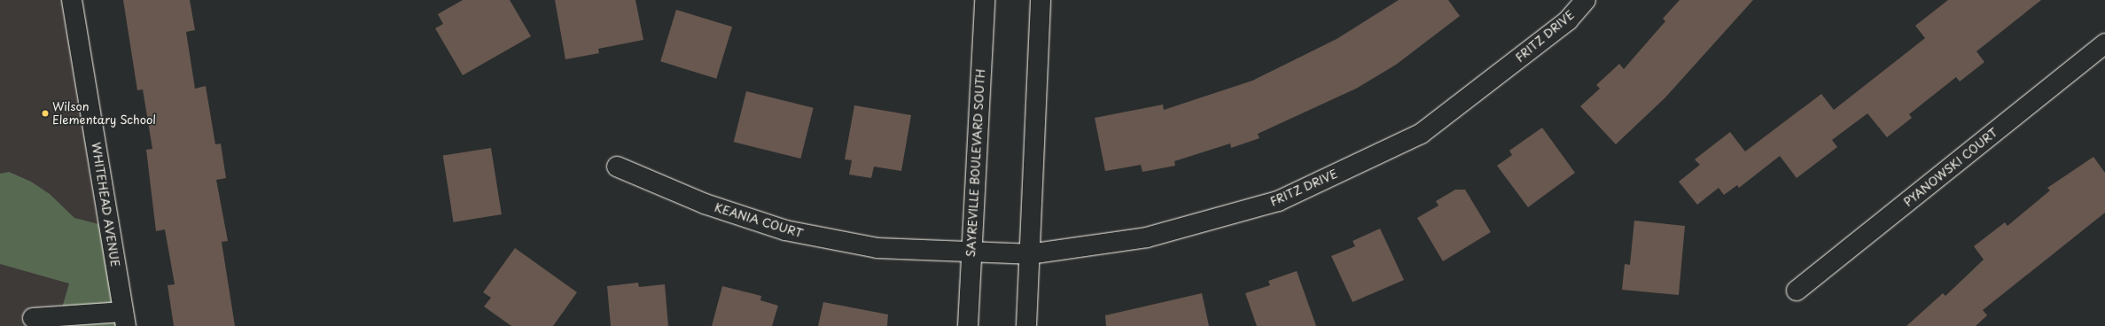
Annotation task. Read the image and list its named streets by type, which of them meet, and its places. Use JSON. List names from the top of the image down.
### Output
{
  "streets": {
    "street": [
      "FRITZ DRIVE",
      "SAYREVILLE BOULEVARD SOUTH",
      "PYANOWSKI COURT",
      "WHITEHEAD AVENUE",
      "KEANIA COURT"
    ]
  },
  "crossings": [
    ["FRITZ DRIVE", "SAYREVILLE BOULEVARD SOUTH"],
    ["FRITZ DRIVE", "KEANIA COURT"],
    ["SAYREVILLE BOULEVARD SOUTH", "KEANIA COURT"]
  ],
  "places": ["Wilson Elementary School"]
}
